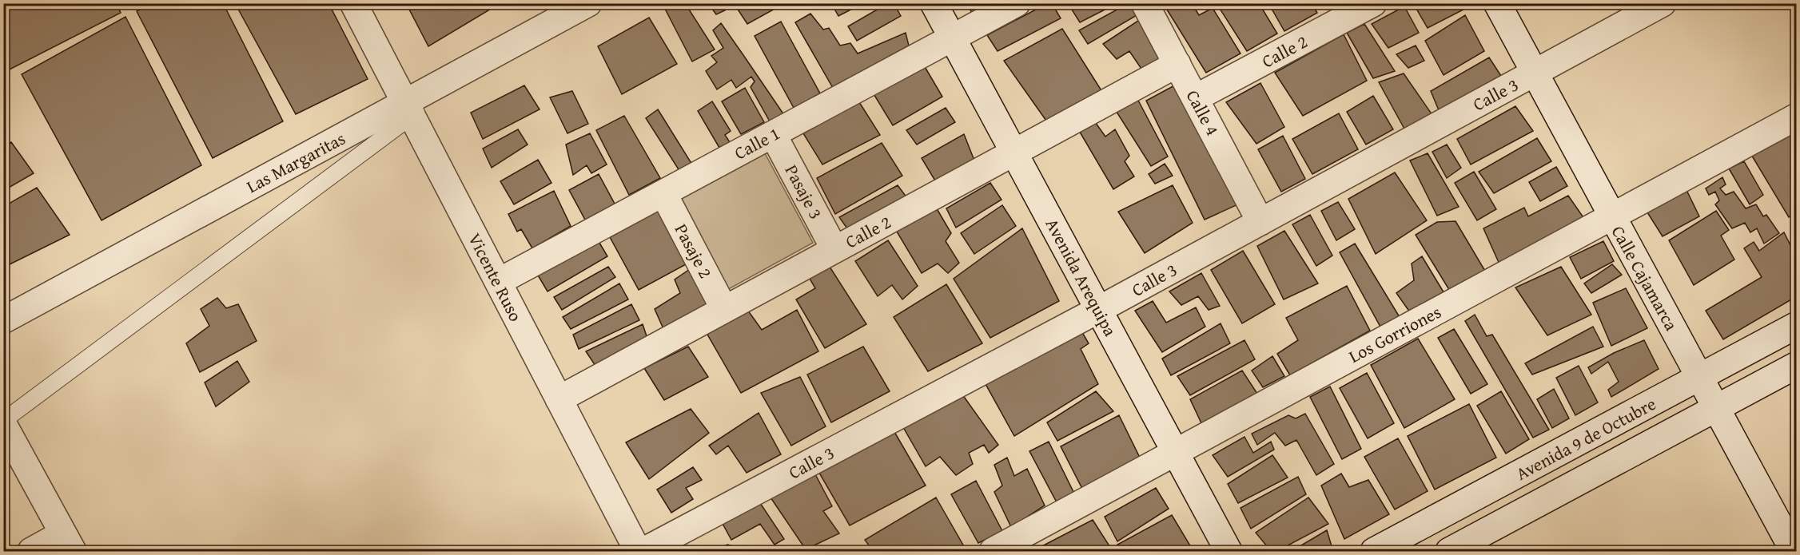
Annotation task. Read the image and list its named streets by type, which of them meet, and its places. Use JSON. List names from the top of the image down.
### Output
{
  "streets": {
    "street": [
      "Calle 2",
      "Calle 3",
      "Calle 4",
      "Calle 1",
      "Las Margaritas",
      "Pasaje 3",
      "Pasaje 2",
      "Vicente Ruso",
      "Avenida Arequipa",
      "Calle Cajamarca",
      "Los Gorriones",
      "Avenida 9 de Octubre"
    ]
  },
  "crossings": [
    ["Calle 2", "Calle 4"],
    ["Calle 2", "Pasaje 3"],
    ["Calle 2", "Pasaje 2"],
    ["Calle 2", "Vicente Ruso"],
    ["Calle 2", "Avenida Arequipa"],
    ["Calle 3", "Calle 4"],
    ["Calle 3", "Avenida Arequipa"],
    ["Calle 3", "Calle Cajamarca"],
    ["Calle 1", "Pasaje 3"],
    ["Calle 1", "Pasaje 2"],
    ["Calle 1", "Vicente Ruso"],
    ["Calle 1", "Avenida Arequipa"],
    ["Las Margaritas", "Vicente Ruso"],
    ["Avenida Arequipa", "Los Gorriones"],
    ["Calle Cajamarca", "Los Gorriones"],
    ["Calle Cajamarca", "Avenida 9 de Octubre"]
  ]
}
